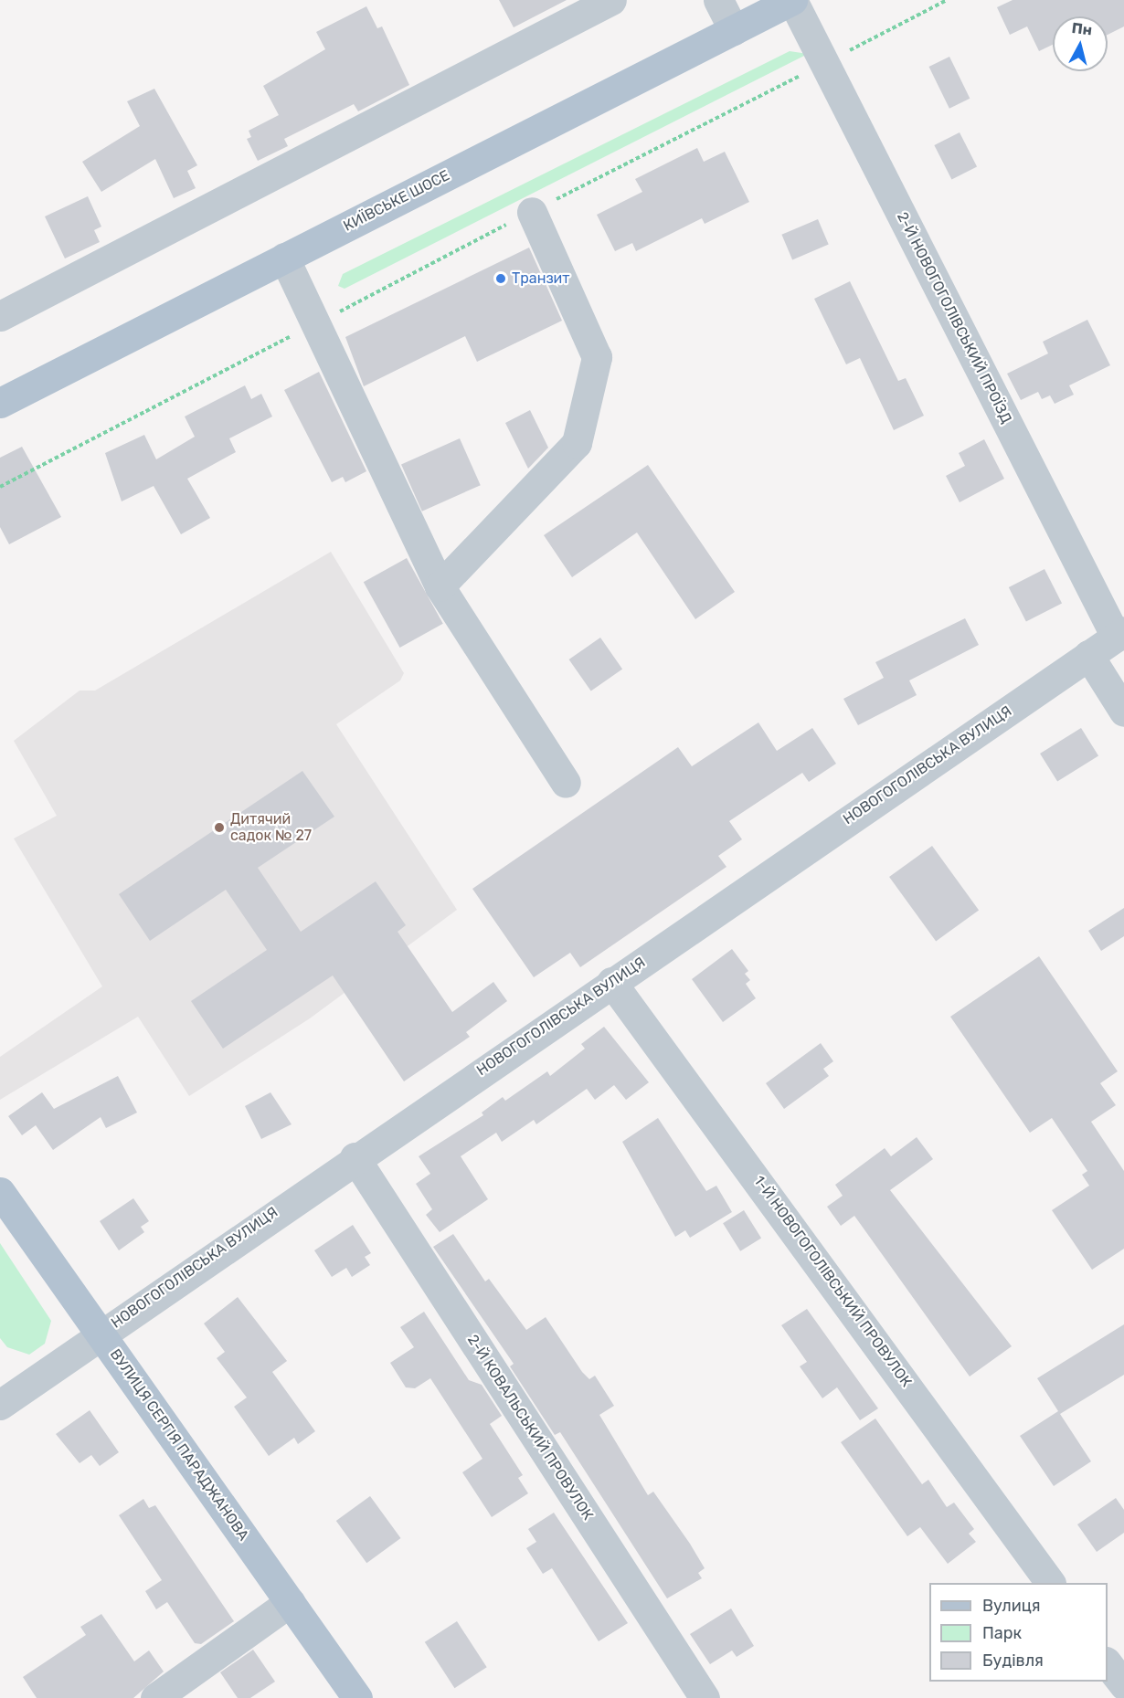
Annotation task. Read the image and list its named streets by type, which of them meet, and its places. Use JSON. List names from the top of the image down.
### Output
{
  "streets": {
    "main road": ["КИЇВСЬКЕ ШОСЕ", "ВУЛИЦЯ СЕРГІЯ ПАРАДЖАНОВА"],
    "street": [
      "2-Й НОВОГОГОЛІВСЬКИЙ ПРОЇЗД",
      "НОВОГОГОЛІВСЬКА ВУЛИЦЯ",
      "1-Й НОВОГОГОЛІВСЬКИЙ ПРОВУЛОК",
      "2-Й КОВАЛЬСЬКИЙ ПРОВУЛОК"
    ]
  },
  "crossings": [
    ["КИЇВСЬКЕ ШОСЕ", "2-Й НОВОГОГОЛІВСЬКИЙ ПРОЇЗД"],
    ["2-Й НОВОГОГОЛІВСЬКИЙ ПРОЇЗД", "НОВОГОГОЛІВСЬКА ВУЛИЦЯ"],
    ["НОВОГОГОЛІВСЬКА ВУЛИЦЯ", "1-Й НОВОГОГОЛІВСЬКИЙ ПРОВУЛОК"],
    ["НОВОГОГОЛІВСЬКА ВУЛИЦЯ", "2-Й КОВАЛЬСЬКИЙ ПРОВУЛОК"],
    ["НОВОГОГОЛІВСЬКА ВУЛИЦЯ", "ВУЛИЦЯ СЕРГІЯ ПАРАДЖАНОВА"]
  ],
  "places": ["Транзит", "Дитячий садок № 27"],
  "legend": ["Вулиця", "Парк", "Будівля"],
  "north": "top"
}
